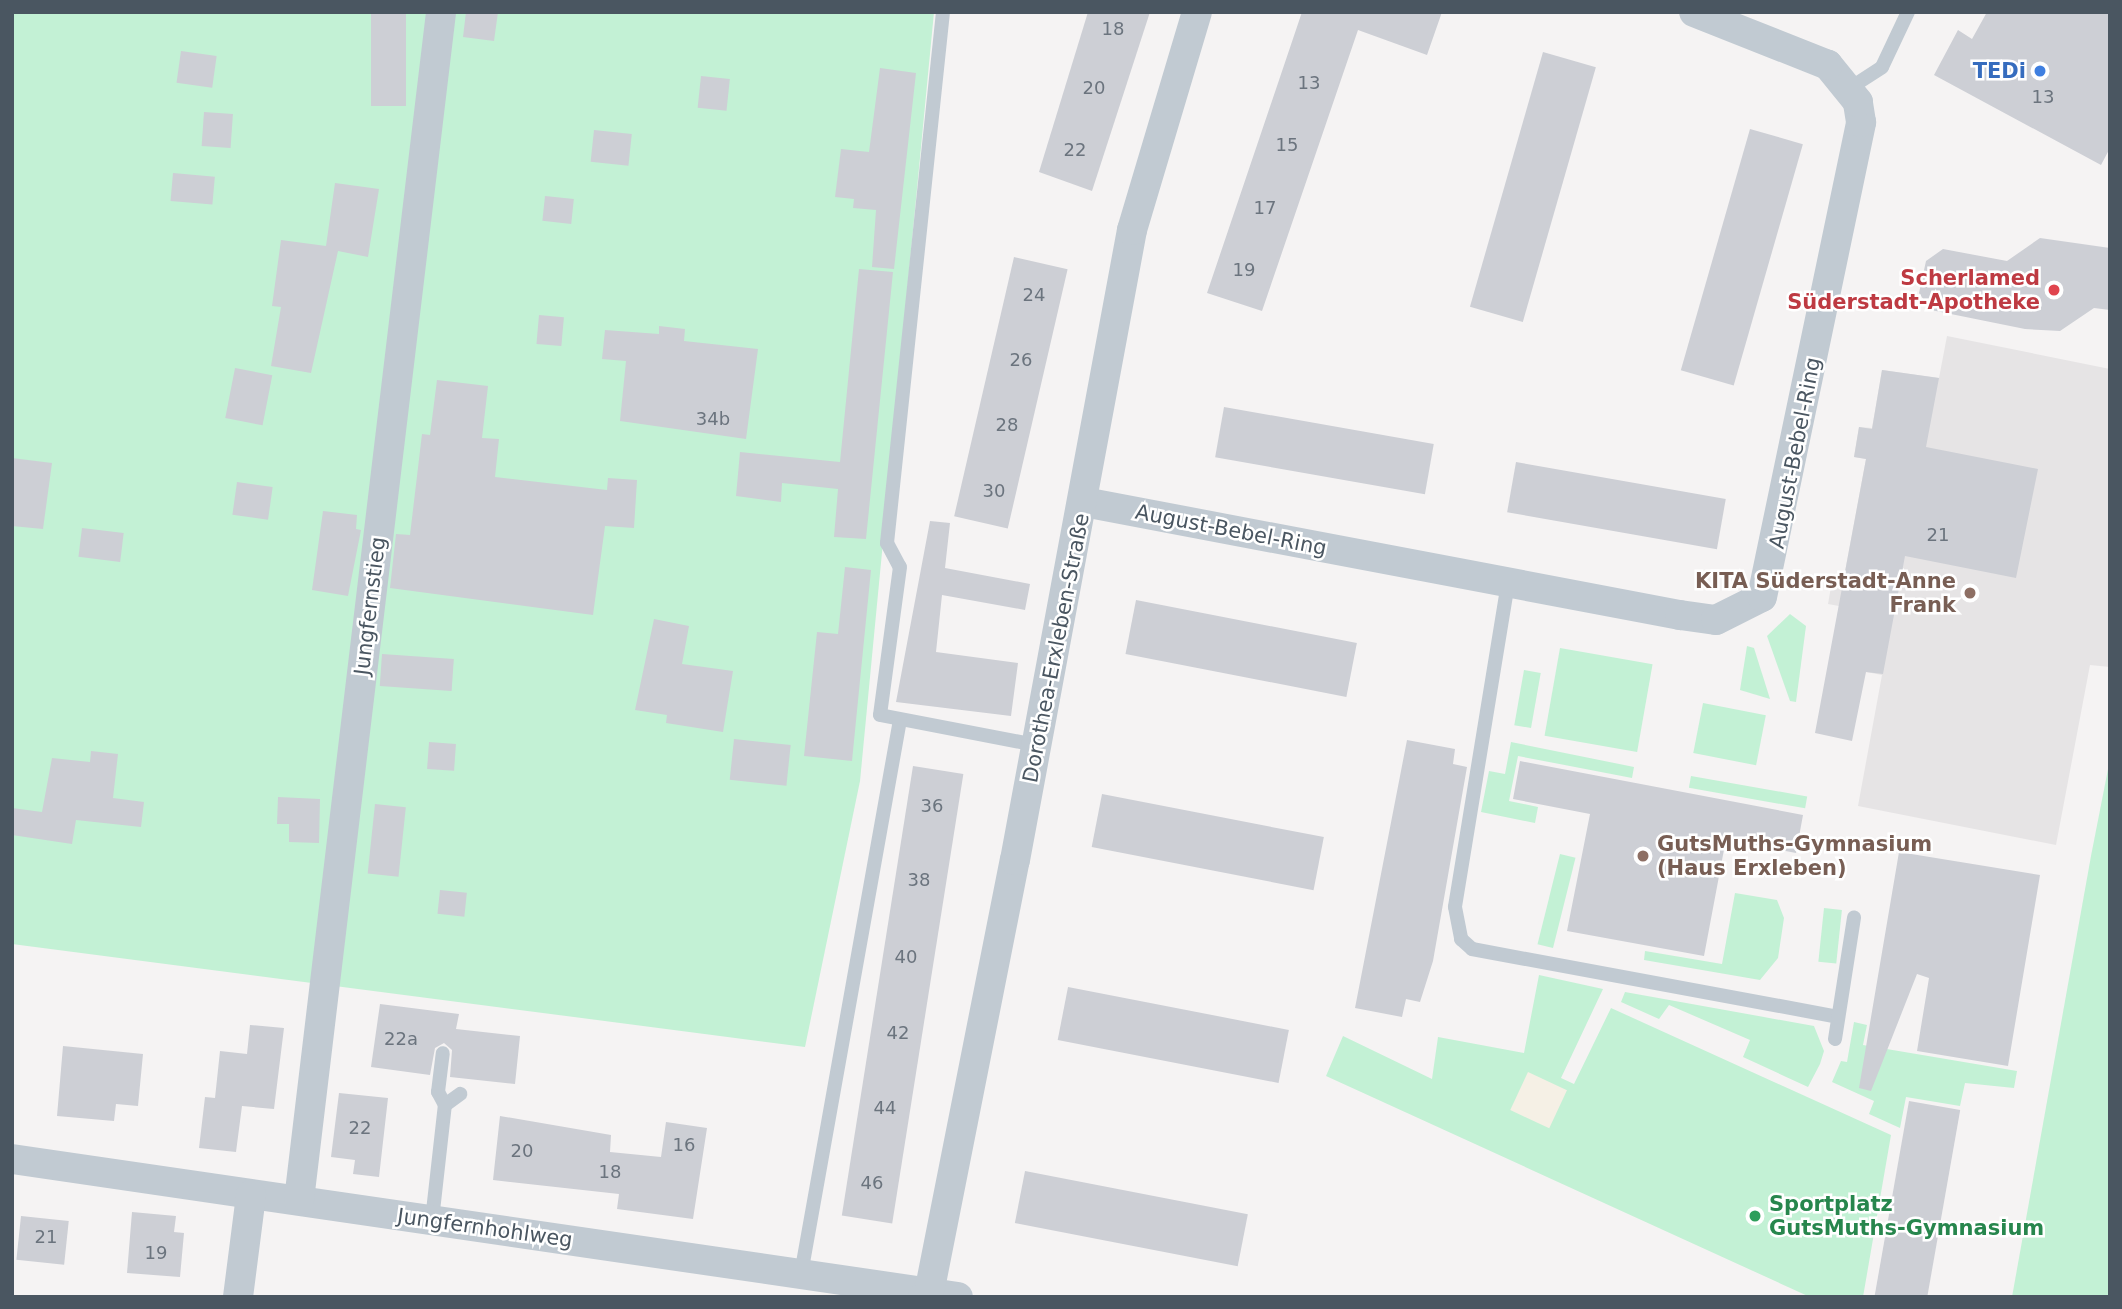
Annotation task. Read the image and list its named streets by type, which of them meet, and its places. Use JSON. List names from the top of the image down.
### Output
{
  "streets": {
    "street": [
      "August-Bebel-Ring",
      "Jungfernstieg",
      "Dorothea-Erxleben-Straße",
      "Jungfernhohlweg"
    ]
  },
  "crossings": [
    ["August-Bebel-Ring", "Dorothea-Erxleben-Straße"],
    ["Jungfernstieg", "Jungfernhohlweg"],
    ["Dorothea-Erxleben-Straße", "Jungfernhohlweg"]
  ],
  "places": [
    "TEDi",
    "Scherlamed Süderstadt-Apotheke",
    "KITA Süderstadt-Anne Frank",
    "GutsMuths-Gymnasium (Haus Erxleben)",
    "Sportplatz GutsMuths-Gymnasium"
  ],
  "house_numbers": [
    "18",
    "13",
    "20",
    "13",
    "15",
    "22",
    "17",
    "19",
    "24",
    "26",
    "34b",
    "28",
    "30",
    "21",
    "36",
    "38",
    "40",
    "42",
    "22a",
    "44",
    "22",
    "16",
    "20",
    "18",
    "46",
    "21",
    "19"
  ]
}
